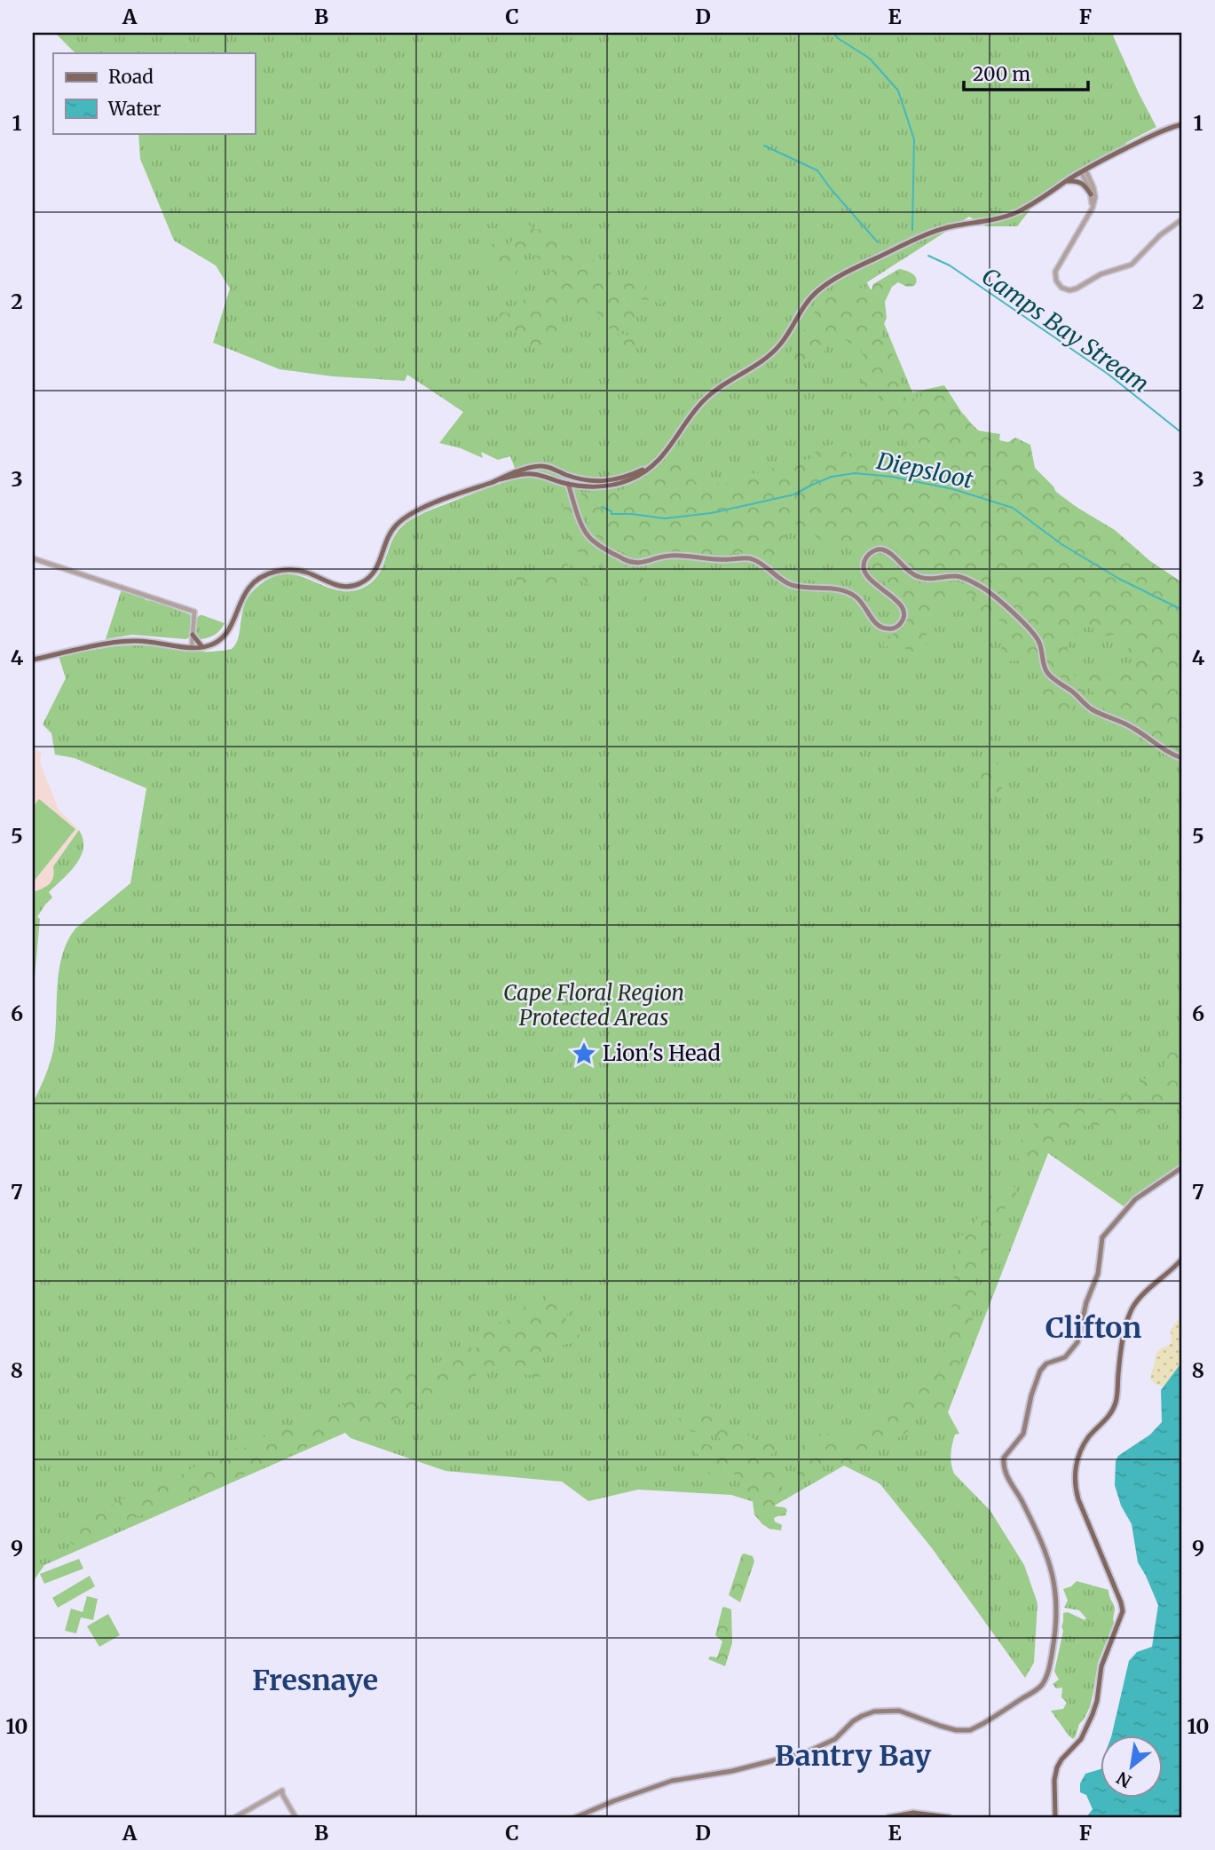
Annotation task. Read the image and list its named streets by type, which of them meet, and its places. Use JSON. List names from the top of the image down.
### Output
{
  "districts": ["Clifton", "Fresnaye", "Bantry Bay"],
  "water": ["Camps Bay Stream", "Diepsloot"],
  "parks": ["Cape Floral Region Protected Areas"],
  "places": {
    "place": ["Lion's Head"]
  },
  "legend": ["Road", "Water"],
  "scale_bar": "200 m",
  "north": "bottom left",
  "grid": {
    "columns": [
      "A",
      "B",
      "C",
      "D",
      "E",
      "F"
    ],
    "rows": [
      "1",
      "2",
      "3",
      "4",
      "5",
      "6",
      "7",
      "8",
      "9",
      "10"
    ]
  }
}
